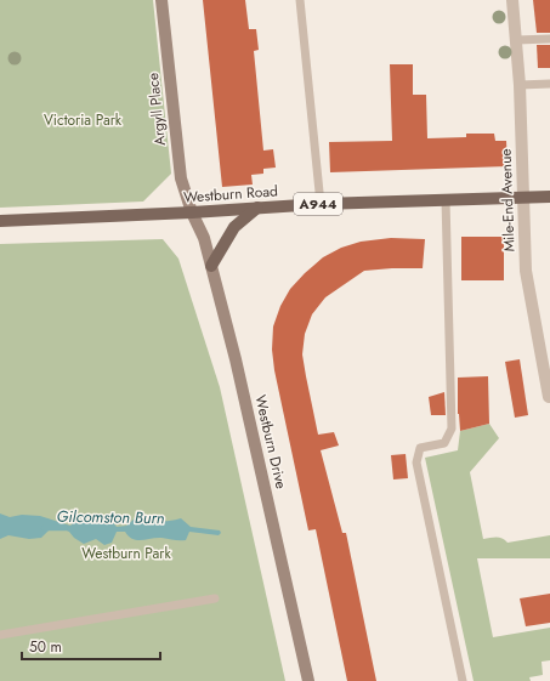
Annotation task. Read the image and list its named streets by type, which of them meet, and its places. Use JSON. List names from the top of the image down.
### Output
{
  "streets": {
    "main road": ["Westburn Road", "A944"],
    "street": ["Argyll Place", "Mile-End Avenue", "Westburn Drive"]
  },
  "crossings": [
    ["Argyll Place", "Westburn Road"],
    ["Argyll Place", "Westburn Drive"],
    ["Westburn Road", "Mile-End Avenue"],
    ["Westburn Road", "Westburn Drive"]
  ],
  "water": ["Gilcomston Burn"],
  "parks": ["Victoria Park", "Westburn Park"],
  "scale_bar": "50 m"
}
